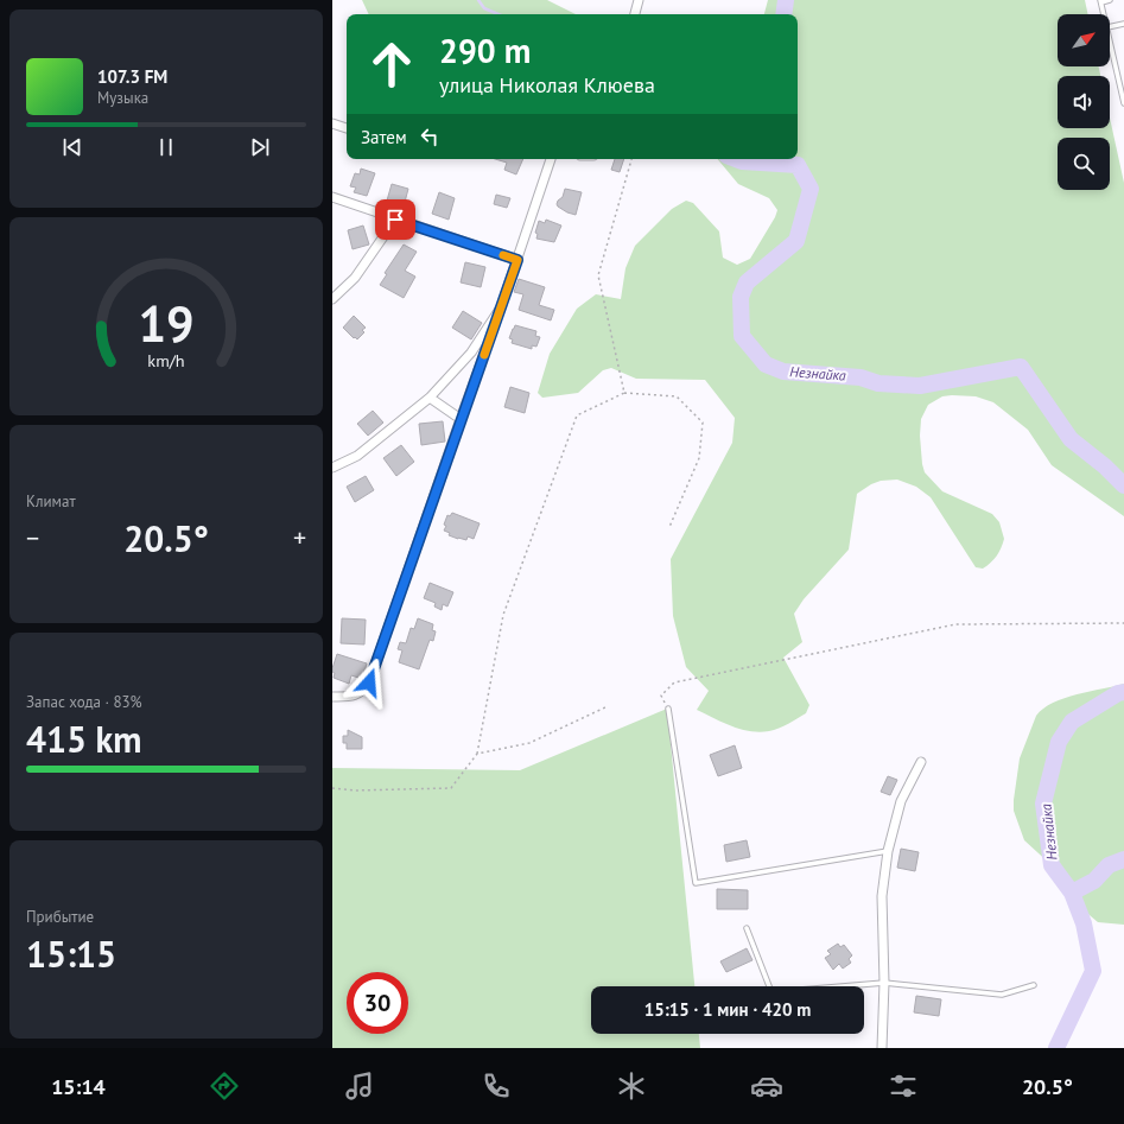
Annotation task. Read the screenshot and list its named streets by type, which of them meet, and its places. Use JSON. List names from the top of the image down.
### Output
{
  "water": ["Незнайка"],
  "north": "top right",
  "page": {
    "turn": ["290 m", "улица Николая Клюева"],
    "song": ["107.3 FM", "Музыка"],
    "then": "Затем",
    "tile": [
      "Климат",
      ["Запас хода · 83%", "415 km"],
      ["Прибытие", "15:15"]
    ],
    "heat": ["−", "20.5°", "+"],
    "limit": "30",
    "trip": "15:15 · 1 мин · 420 m",
    "tabs": ["15:14", "20.5°"],
    "gauge": ["19", "km/h"]
  }
}
